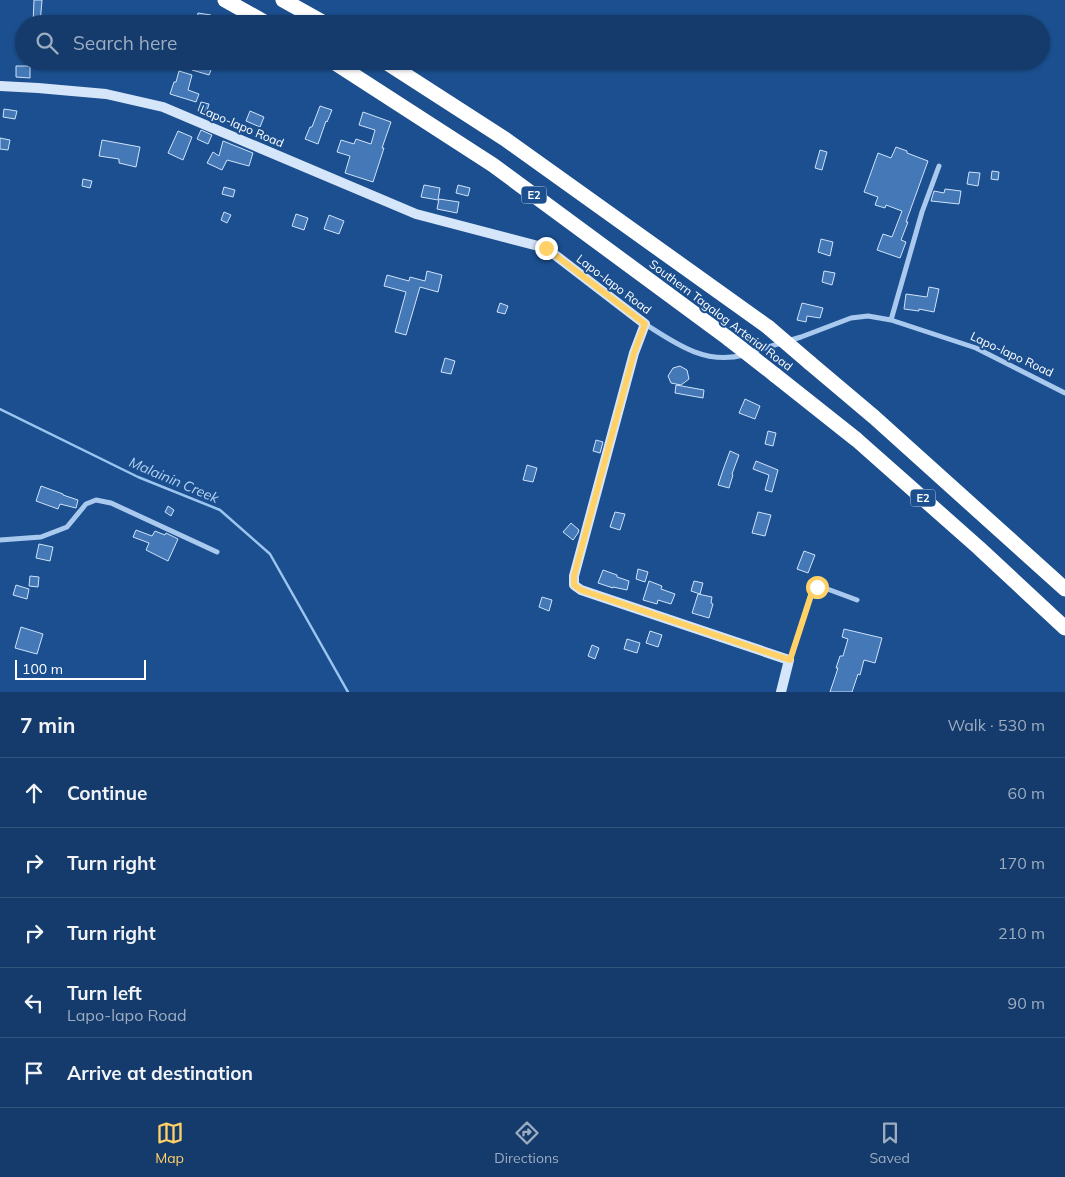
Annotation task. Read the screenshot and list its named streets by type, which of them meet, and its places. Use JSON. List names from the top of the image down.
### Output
{
  "streets": {
    "highway": ["E2", "Southern Tagalog Arterial Road"],
    "street": ["Lapo-lapo Road"]
  },
  "water": ["Malainin Creek"],
  "scale_bar": "100 m",
  "page": {
    "search": "Search here",
    "scale": "100 m",
    "heading": ["7 min", "Walk · 530 m"],
    "list": [
      ["Continue", "60 m"],
      ["Turn right", "170 m"],
      ["Turn right", "210 m"],
      ["Turn left", "Lapo-lapo Road", "90 m"],
      "Arrive at destination"
    ],
    "nav": ["Map", "Directions", "Saved"]
  }
}
